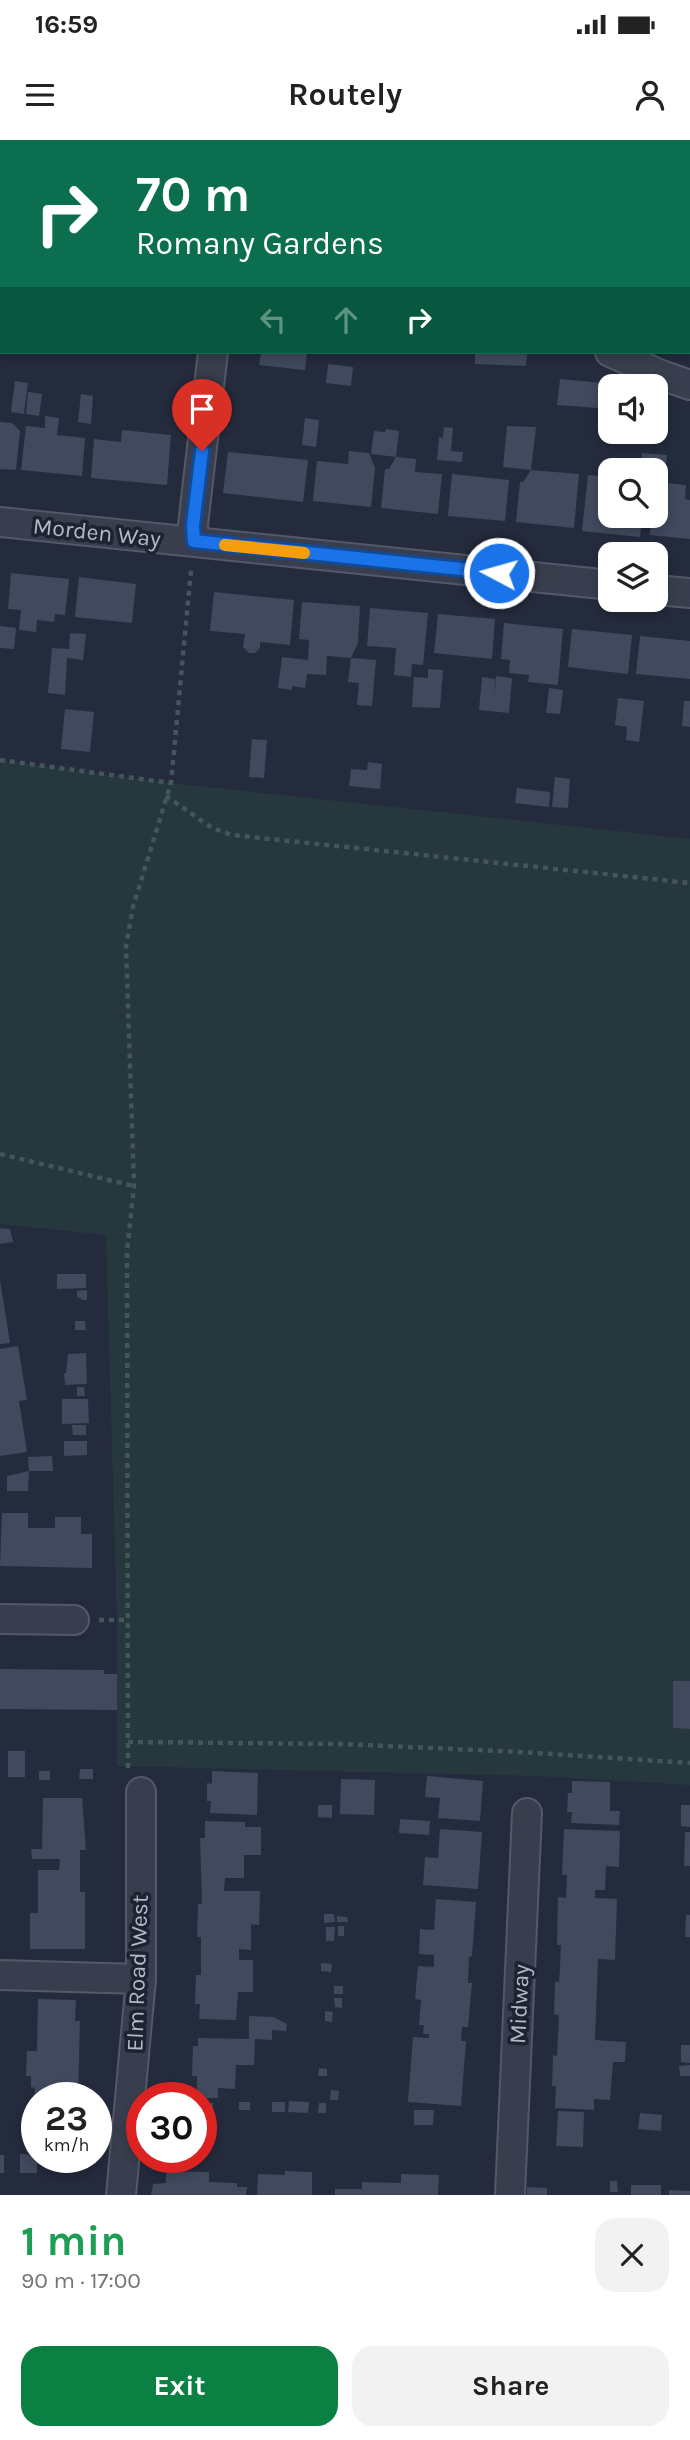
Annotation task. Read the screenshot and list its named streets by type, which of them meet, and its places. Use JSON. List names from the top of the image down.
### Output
{
  "streets": {
    "street": ["Morden Way", "Elm Road West", "Midway"]
  },
  "page": {
    "status": "16:59",
    "header": "Routely",
    "turn": ["70 m", "Romany Gardens"],
    "speed": "23 km/h",
    "limit": "30",
    "heading": ["1 min", "90 m · 17:00"],
    "buttons": ["Exit", "Share"]
  }
}
